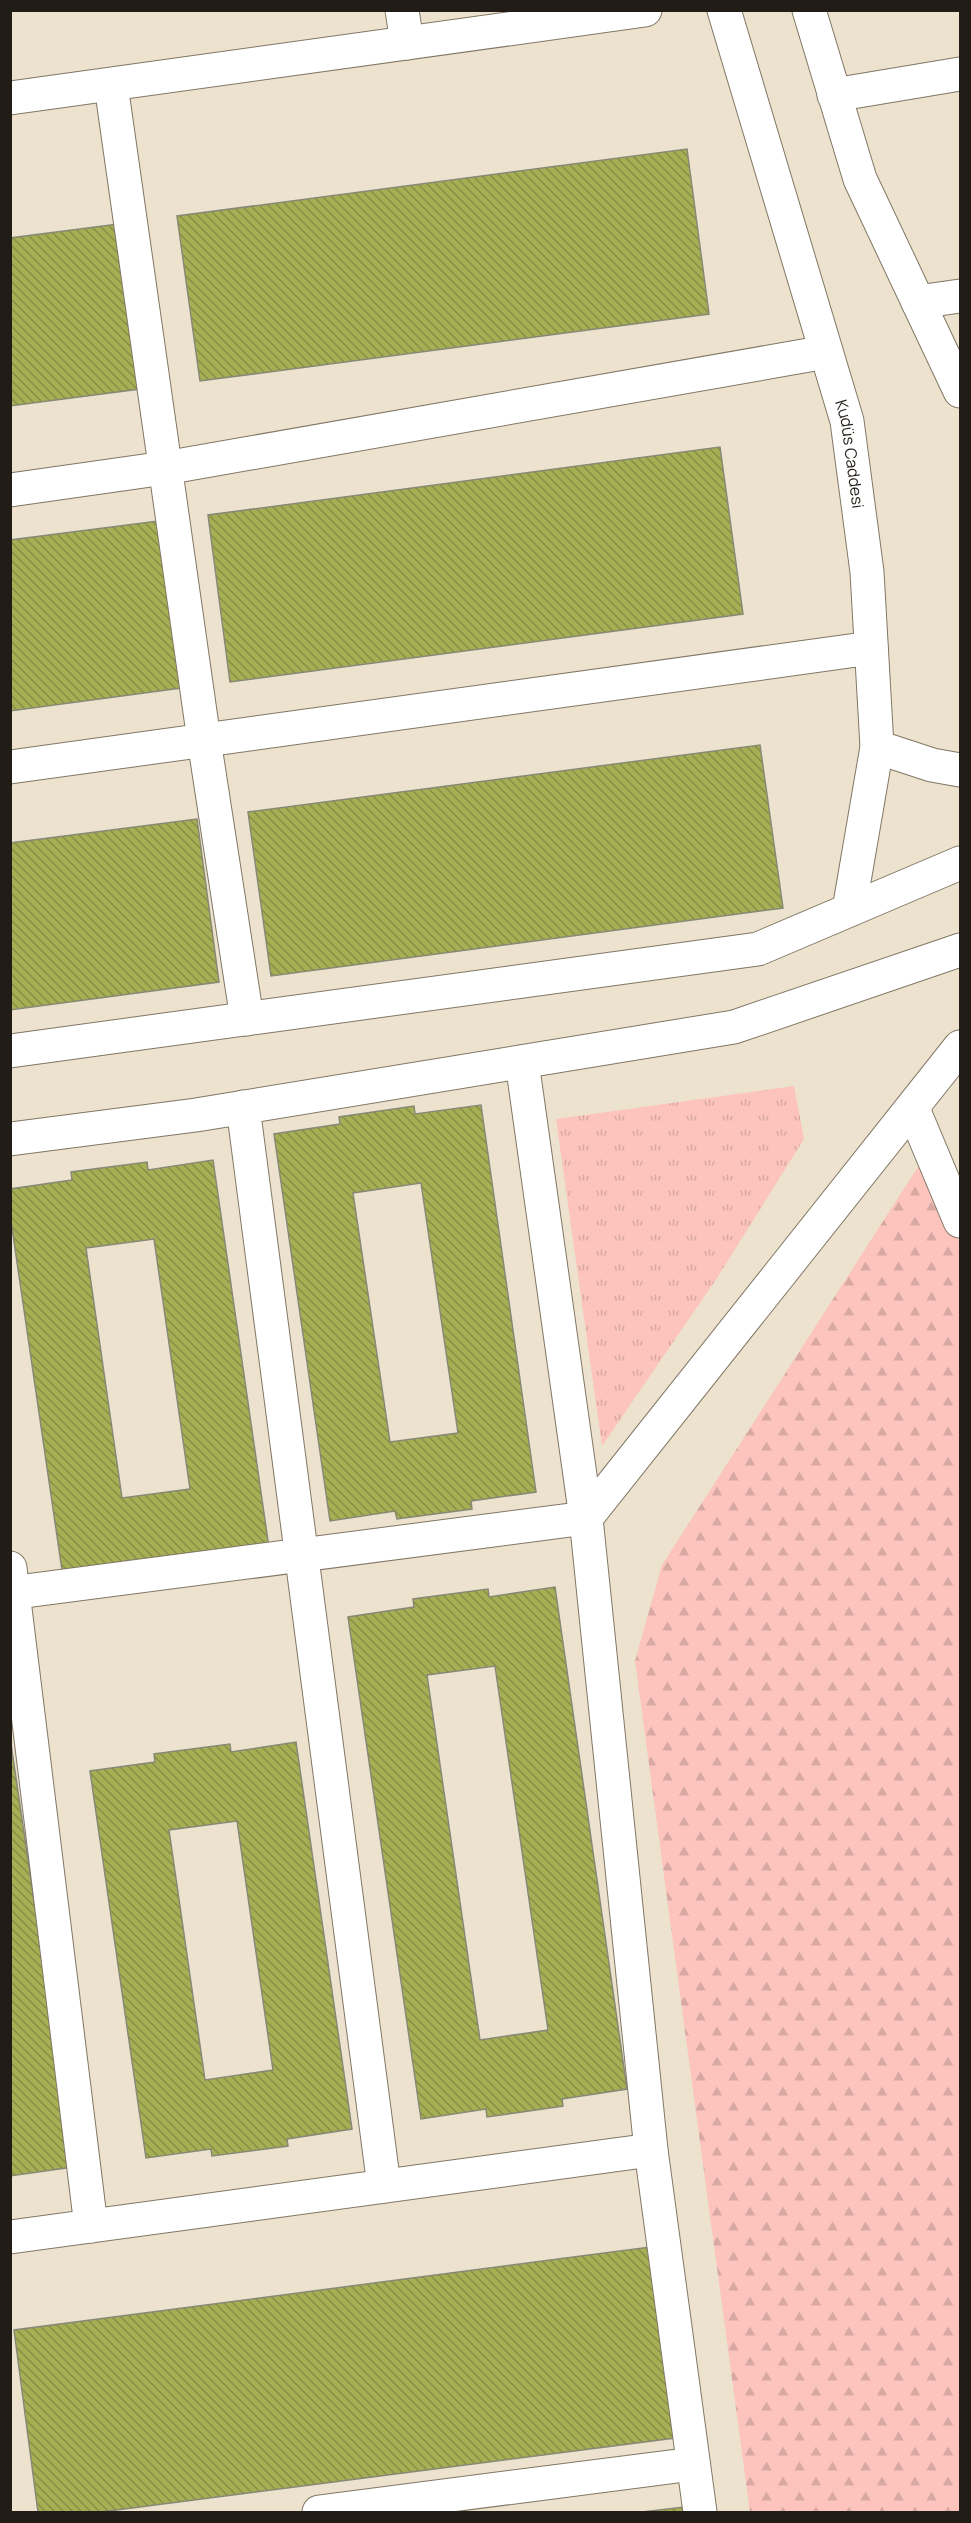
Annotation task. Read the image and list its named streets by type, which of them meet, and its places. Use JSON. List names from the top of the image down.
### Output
{
  "streets": {
    "street": ["Kudüs Caddesi"]
  }
}
